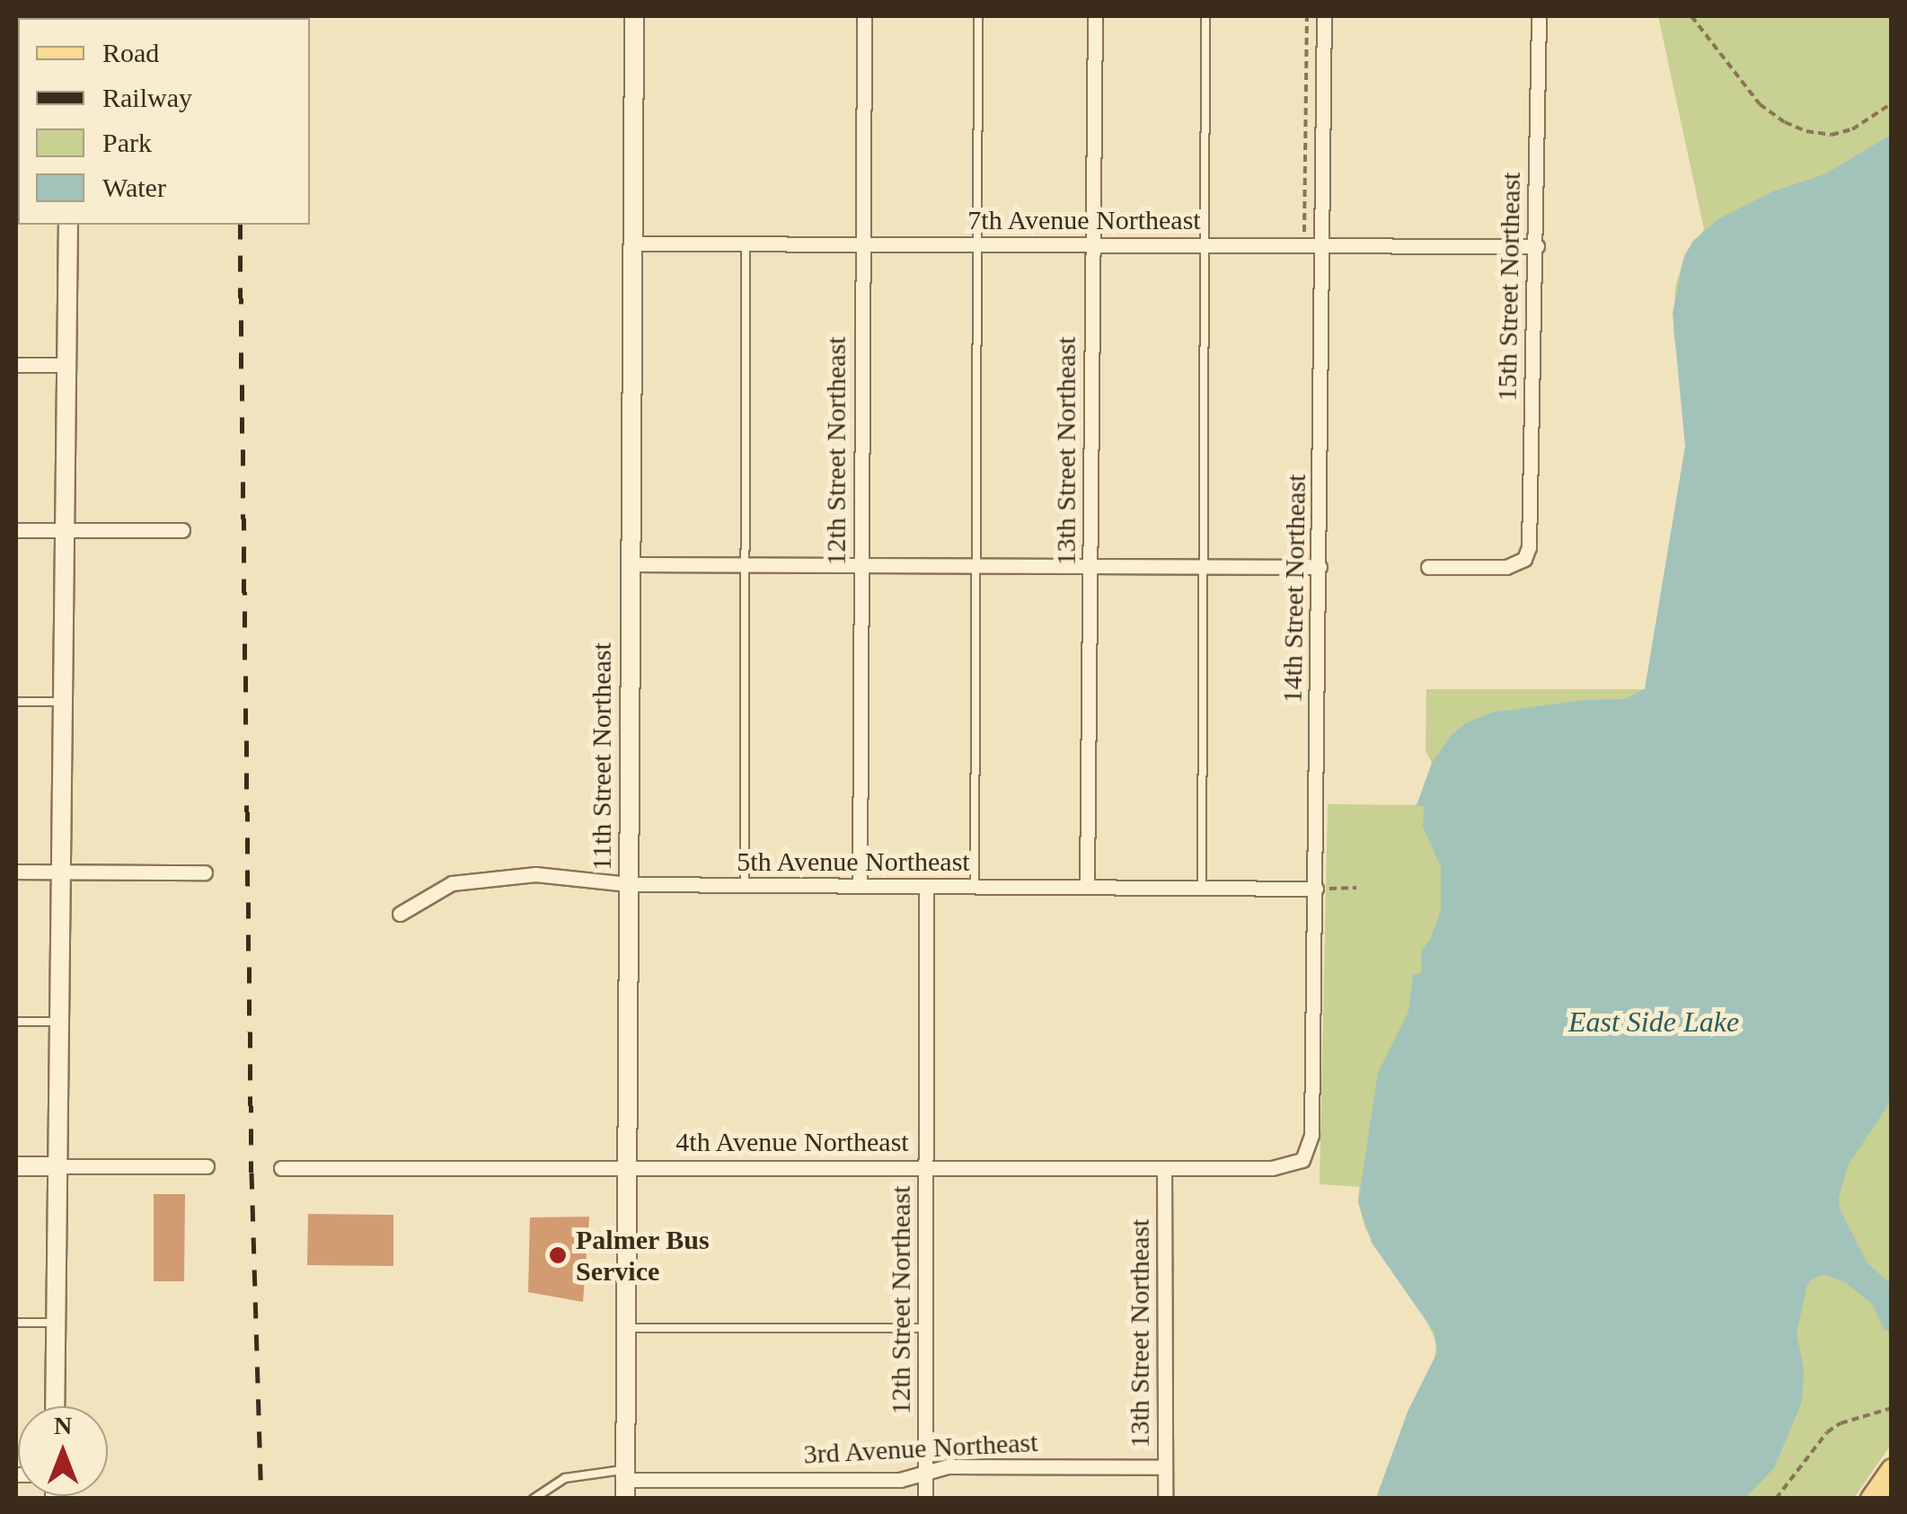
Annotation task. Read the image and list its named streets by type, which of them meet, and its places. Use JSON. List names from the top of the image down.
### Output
{
  "streets": {
    "street": [
      "7th Avenue Northeast",
      "15th Street Northeast",
      "12th Street Northeast",
      "13th Street Northeast",
      "14th Street Northeast",
      "11th Street Northeast",
      "5th Avenue Northeast",
      "4th Avenue Northeast",
      "3rd Avenue Northeast"
    ]
  },
  "crossings": [
    ["7th Avenue Northeast", "15th Street Northeast"],
    ["7th Avenue Northeast", "12th Street Northeast"],
    ["7th Avenue Northeast", "13th Street Northeast"],
    ["7th Avenue Northeast", "14th Street Northeast"],
    ["7th Avenue Northeast", "11th Street Northeast"],
    ["12th Street Northeast", "5th Avenue Northeast"],
    ["12th Street Northeast", "4th Avenue Northeast"],
    ["12th Street Northeast", "3rd Avenue Northeast"],
    ["13th Street Northeast", "5th Avenue Northeast"],
    ["13th Street Northeast", "4th Avenue Northeast"],
    ["13th Street Northeast", "3rd Avenue Northeast"],
    ["14th Street Northeast", "5th Avenue Northeast"],
    ["14th Street Northeast", "4th Avenue Northeast"],
    ["11th Street Northeast", "5th Avenue Northeast"],
    ["11th Street Northeast", "4th Avenue Northeast"],
    ["11th Street Northeast", "3rd Avenue Northeast"]
  ],
  "water": ["East Side Lake"],
  "places": ["Palmer Bus Service"],
  "legend": [
    "Road",
    "Railway",
    "Park",
    "Water"
  ],
  "north": "top"
}
